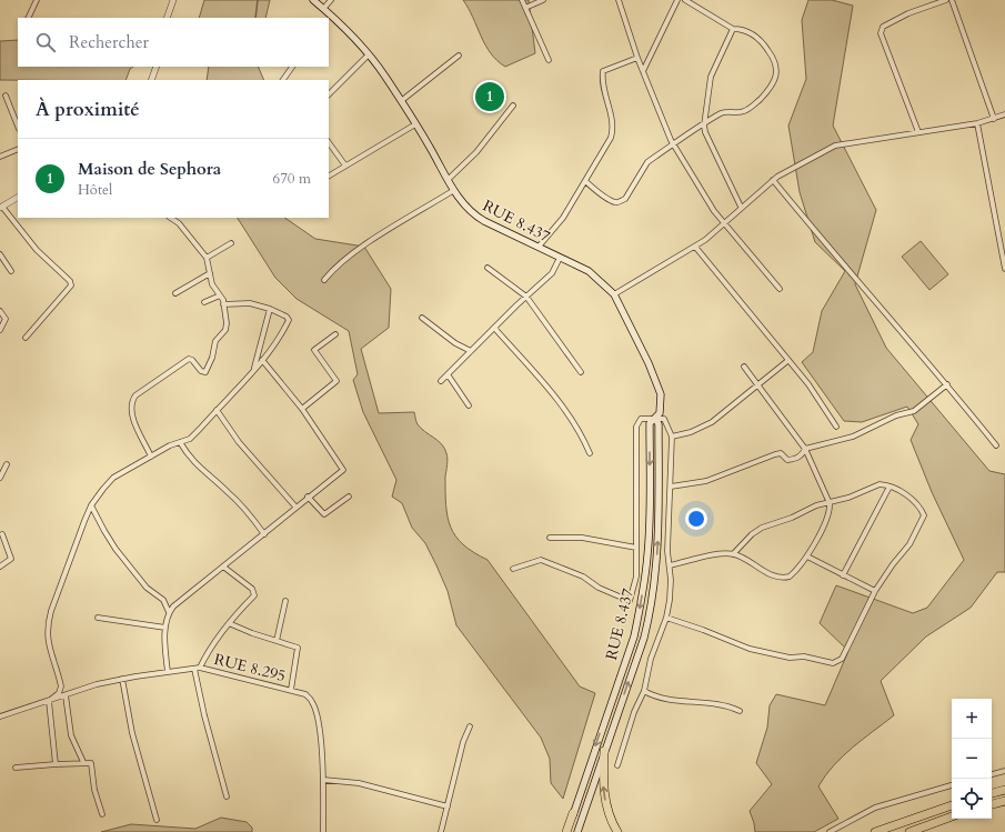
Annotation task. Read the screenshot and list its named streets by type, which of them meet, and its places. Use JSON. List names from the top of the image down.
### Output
{
  "streets": {
    "main road": ["RUE 8.437"],
    "street": ["RUE 8.295"]
  },
  "page": {
    "search": "Rechercher",
    "pins": "1",
    "heading": "À proximité",
    "list": [
      {
        "mark": "1",
        "name": "Maison de Sephora",
        "note": "Hôtel",
        "value": "670 m"
      }
    ],
    "map_buttons": ["+", "−"]
  }
}
